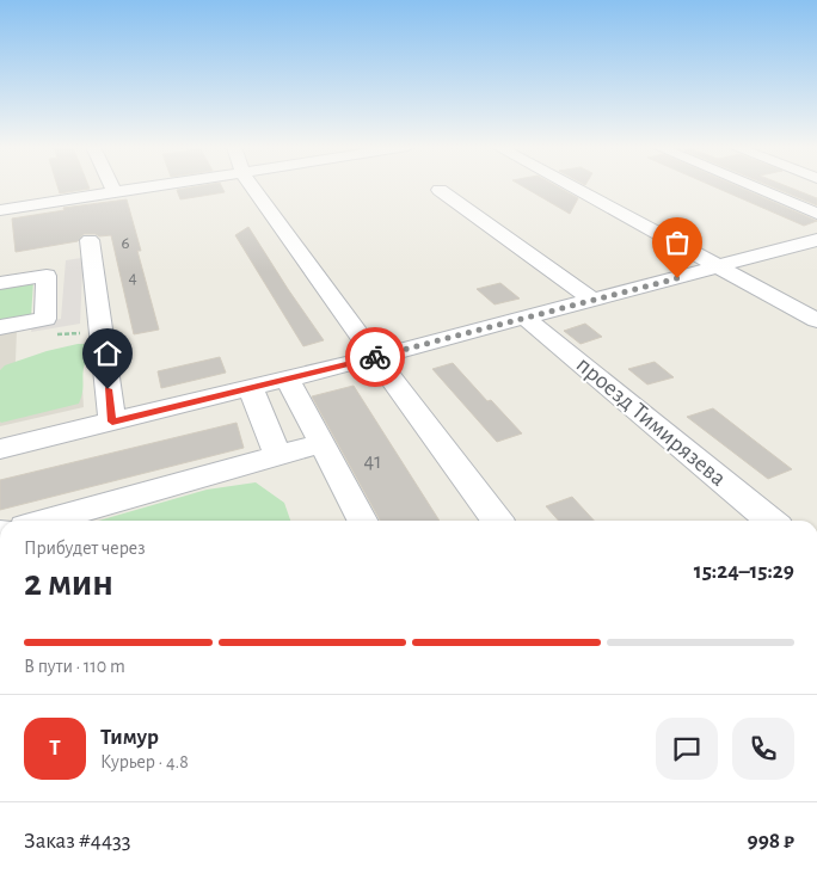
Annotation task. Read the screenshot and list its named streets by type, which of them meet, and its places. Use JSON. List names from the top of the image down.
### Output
{
  "streets": {
    "street": ["проезд Тимирязева"]
  },
  "house_numbers": ["6", "4", "41"],
  "page": {
    "heading": ["2 мин", "Прибудет через", "15:24–15:29"],
    "panel": [
      "Тимур",
      "Курьер · 4.8",
      "Заказ #4433",
      "998 ₽"
    ],
    "bar": "В пути · 110 m",
    "round": "Т"
  }
}
